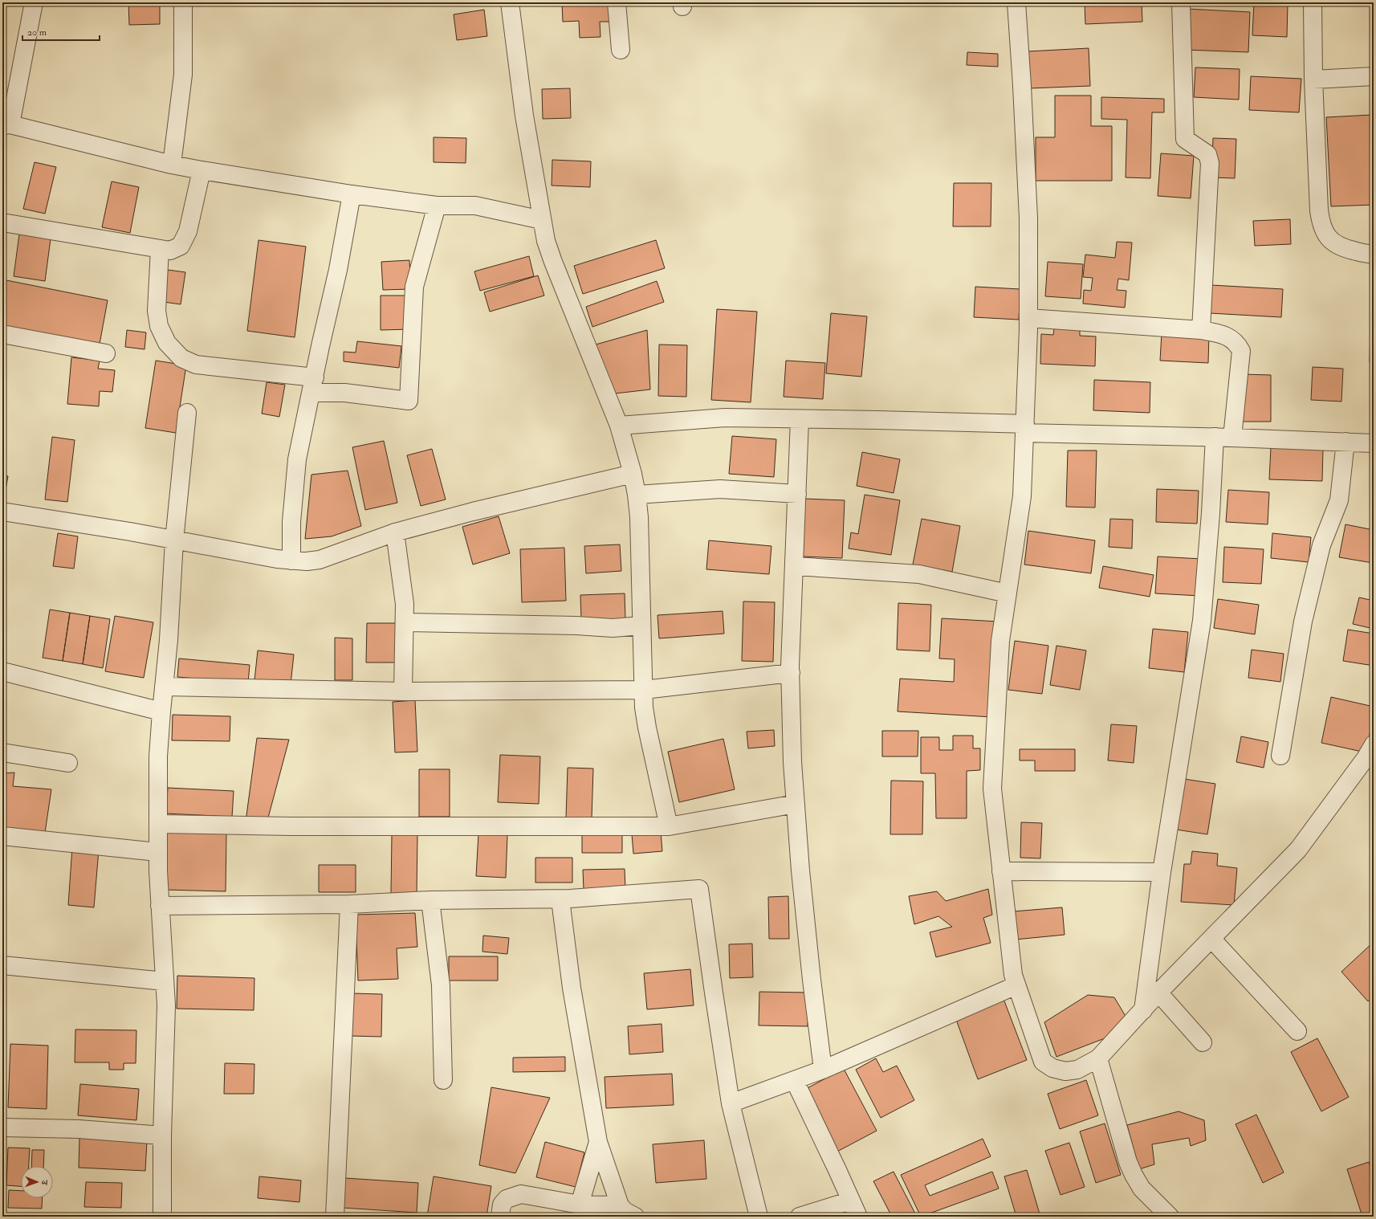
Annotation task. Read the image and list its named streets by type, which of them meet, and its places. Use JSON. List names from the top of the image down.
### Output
{
  "scale_bar": "20 m",
  "north": "right"
}
